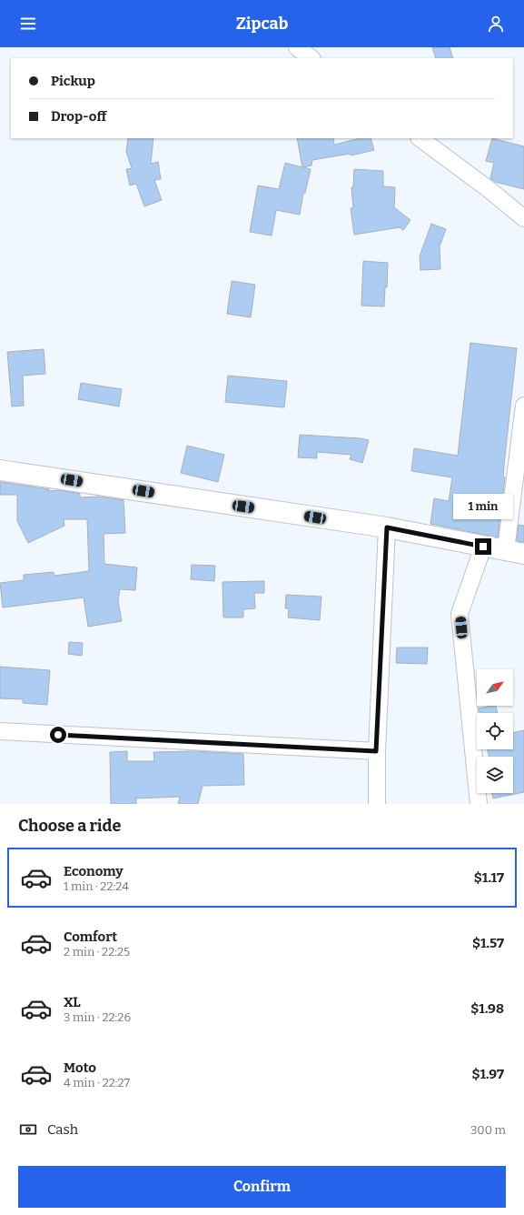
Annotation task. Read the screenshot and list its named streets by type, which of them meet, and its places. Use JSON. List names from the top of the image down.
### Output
{
  "north": "top right",
  "page": {
    "header": "Zipcab",
    "banner": ["Pickup", "Drop-off"],
    "bubble": "1 min",
    "heading": "Choose a ride",
    "list": [
      {
        "name": "Economy",
        "note": "1 min · 22:24",
        "value": "$1.17"
      },
      {
        "name": "Comfort",
        "note": "2 min · 22:25",
        "value": "$1.57"
      },
      {
        "name": "XL",
        "note": "3 min · 22:26",
        "value": "$1.98"
      },
      {
        "name": "Moto",
        "note": "4 min · 22:27",
        "value": "$1.97"
      }
    ],
    "pay": ["Cash", "300 m"],
    "buttons": "Confirm"
  }
}
